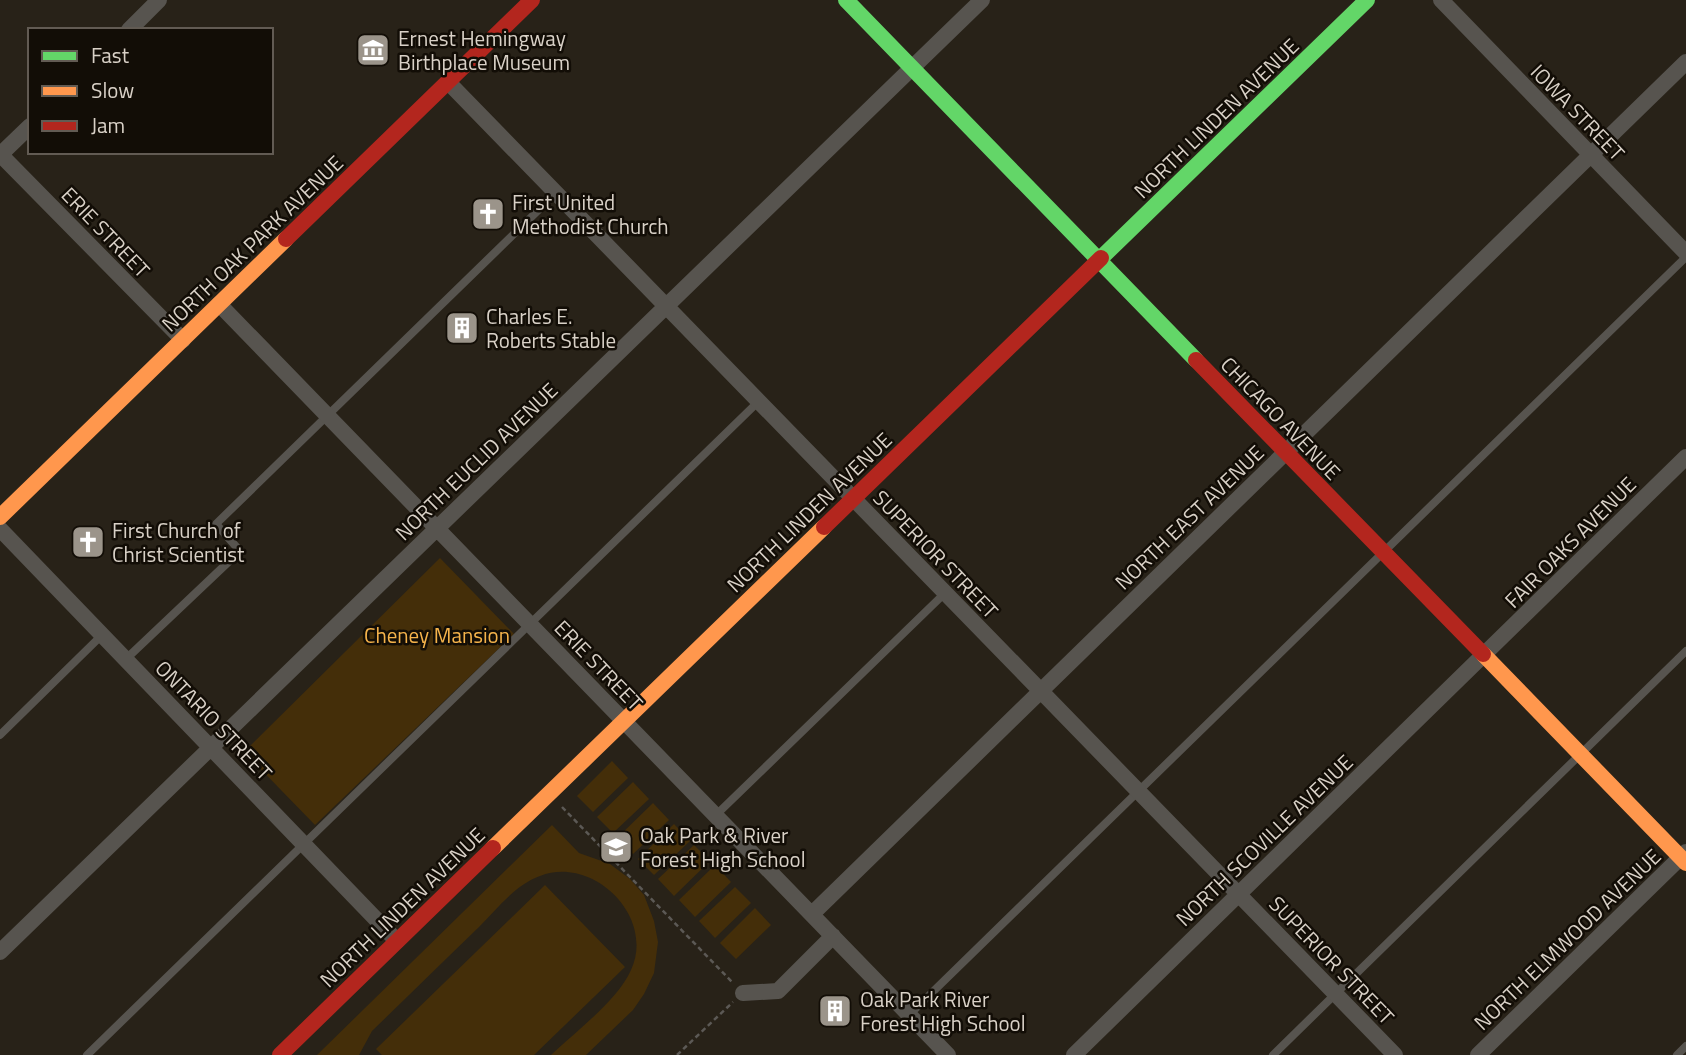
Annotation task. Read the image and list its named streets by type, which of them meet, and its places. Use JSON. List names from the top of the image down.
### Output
{
  "streets": {
    "street": [
      "IOWA STREET",
      "NORTH LINDEN AVENUE",
      "ERIE STREET",
      "NORTH OAK PARK AVENUE",
      "CHICAGO AVENUE",
      "NORTH EUCLID AVENUE",
      "NORTH EAST AVENUE",
      "FAIR OAKS AVENUE",
      "SUPERIOR STREET",
      "ONTARIO STREET",
      "NORTH SCOVILLE AVENUE",
      "NORTH ELMWOOD AVENUE"
    ]
  },
  "crossings": [
    ["IOWA STREET", "NORTH EAST AVENUE"],
    ["NORTH LINDEN AVENUE", "ERIE STREET"],
    ["NORTH LINDEN AVENUE", "CHICAGO AVENUE"],
    ["NORTH LINDEN AVENUE", "SUPERIOR STREET"],
    ["NORTH LINDEN AVENUE", "ONTARIO STREET"],
    ["ERIE STREET", "NORTH OAK PARK AVENUE"],
    ["ERIE STREET", "NORTH EUCLID AVENUE"],
    ["ERIE STREET", "NORTH EAST AVENUE"],
    ["NORTH OAK PARK AVENUE", "SUPERIOR STREET"],
    ["CHICAGO AVENUE", "NORTH EUCLID AVENUE"],
    ["CHICAGO AVENUE", "NORTH EAST AVENUE"],
    ["CHICAGO AVENUE", "FAIR OAKS AVENUE"],
    ["CHICAGO AVENUE", "NORTH SCOVILLE AVENUE"],
    ["CHICAGO AVENUE", "NORTH ELMWOOD AVENUE"],
    ["NORTH EUCLID AVENUE", "SUPERIOR STREET"],
    ["NORTH EUCLID AVENUE", "ONTARIO STREET"],
    ["NORTH EAST AVENUE", "SUPERIOR STREET"],
    ["FAIR OAKS AVENUE", "NORTH SCOVILLE AVENUE"],
    ["SUPERIOR STREET", "NORTH SCOVILLE AVENUE"]
  ],
  "parks": ["Cheney Mansion"],
  "places": {
    "museum": ["Ernest Hemingway Birthplace Museum"],
    "church": ["First United Methodist Church", "First Church of Christ Scientist"],
    "building": ["Charles E. Roberts Stable", "Oak Park River Forest High School"],
    "school or university": ["Oak Park & River Forest High School"]
  },
  "legend": ["Fast", "Slow", "Jam"]
}
